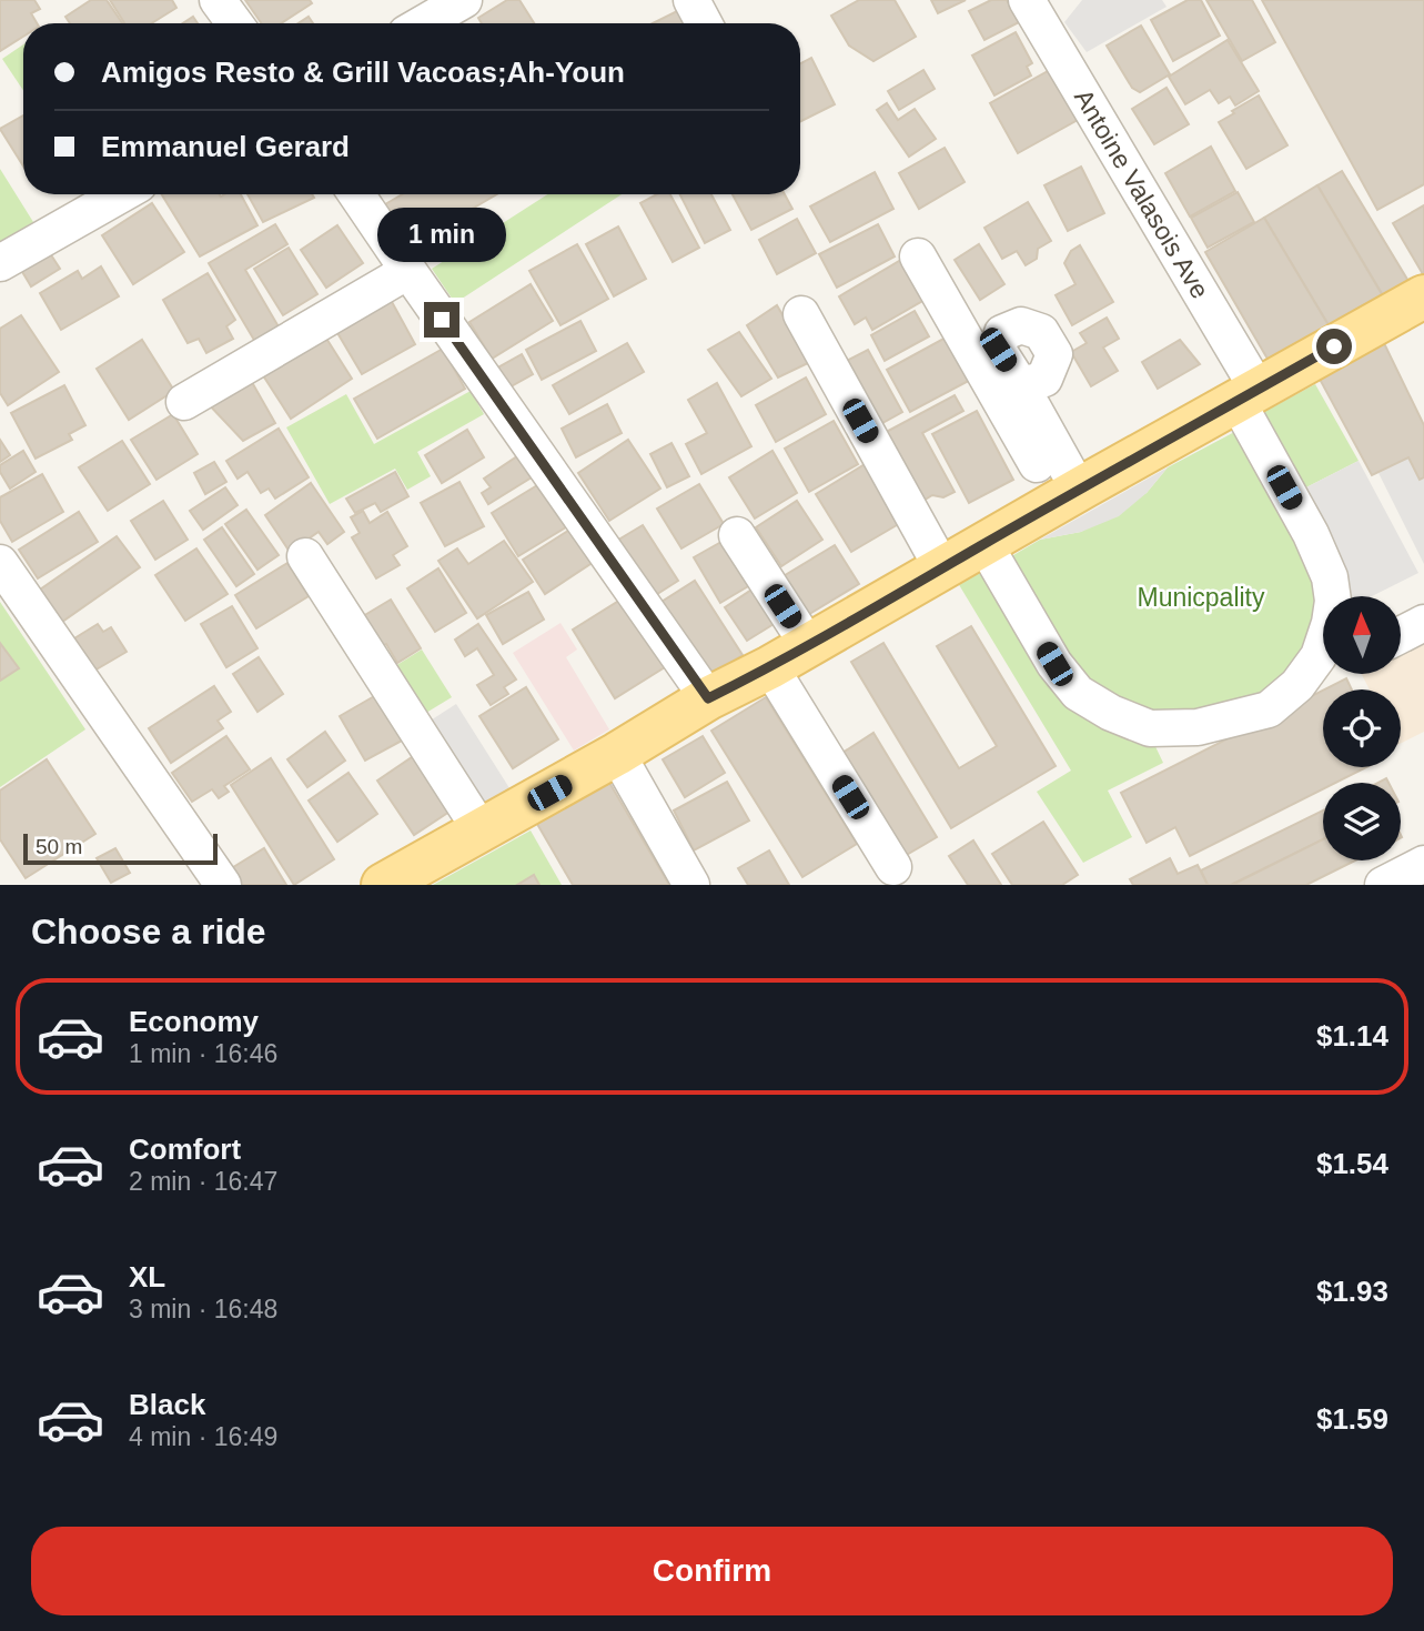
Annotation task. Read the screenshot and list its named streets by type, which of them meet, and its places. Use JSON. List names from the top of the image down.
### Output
{
  "streets": {
    "street": ["Antoine Valasois Ave"]
  },
  "parks": ["Municpality"],
  "scale_bar": "50 m",
  "north": "top",
  "page": {
    "banner": ["Amigos Resto & Grill Vacoas;Ah-Youn", "Emmanuel Gerard"],
    "bubble": "1 min",
    "scale": "50 m",
    "heading": "Choose a ride",
    "list": [
      {
        "name": "Economy",
        "note": "1 min · 16:46",
        "value": "$1.14"
      },
      {
        "name": "Comfort",
        "note": "2 min · 16:47",
        "value": "$1.54"
      },
      {
        "name": "XL",
        "note": "3 min · 16:48",
        "value": "$1.93"
      },
      {
        "name": "Black",
        "note": "4 min · 16:49",
        "value": "$1.59"
      }
    ],
    "buttons": "Confirm"
  }
}
